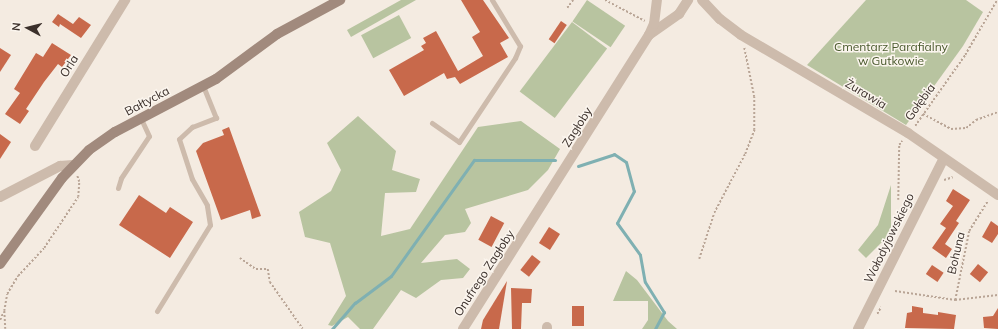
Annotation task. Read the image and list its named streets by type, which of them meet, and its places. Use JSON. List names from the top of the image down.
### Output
{
  "streets": {
    "main road": ["Bałtycka"],
    "street": [
      "Orla",
      "Żurawia",
      "Zagłoby",
      "Wołodyjowskiego",
      "Onufrego Zagłoby"
    ],
    "path": ["Gołębia", "Bohuna"]
  },
  "crossings": [
    ["Żurawia", "Gołębia"],
    ["Żurawia", "Wołodyjowskiego"],
    ["Żurawia", "Bohuna"],
    ["Zagłoby", "Onufrego Zagłoby"]
  ],
  "parks": ["Cmentarz Parafialny w Gutkowie"],
  "north": "left"
}
